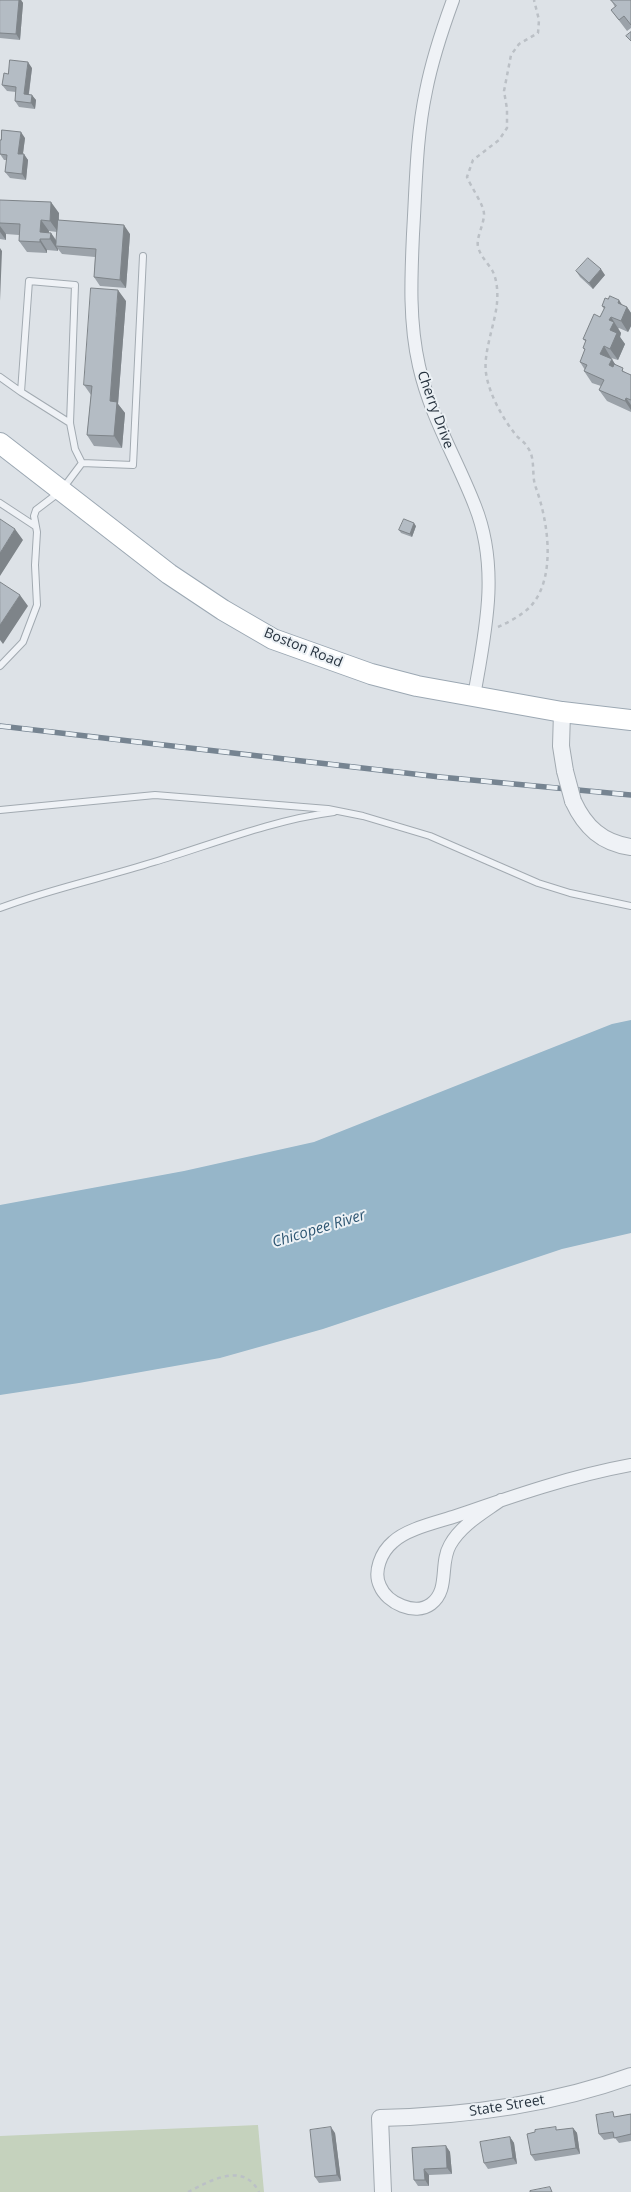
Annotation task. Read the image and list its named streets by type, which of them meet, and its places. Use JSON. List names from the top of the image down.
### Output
{
  "streets": {
    "main road": ["Boston Road"],
    "street": ["Cherry Drive", "State Street"]
  },
  "crossings": [
    ["Cherry Drive", "Boston Road"]
  ],
  "water": ["Chicopee River"]
}
